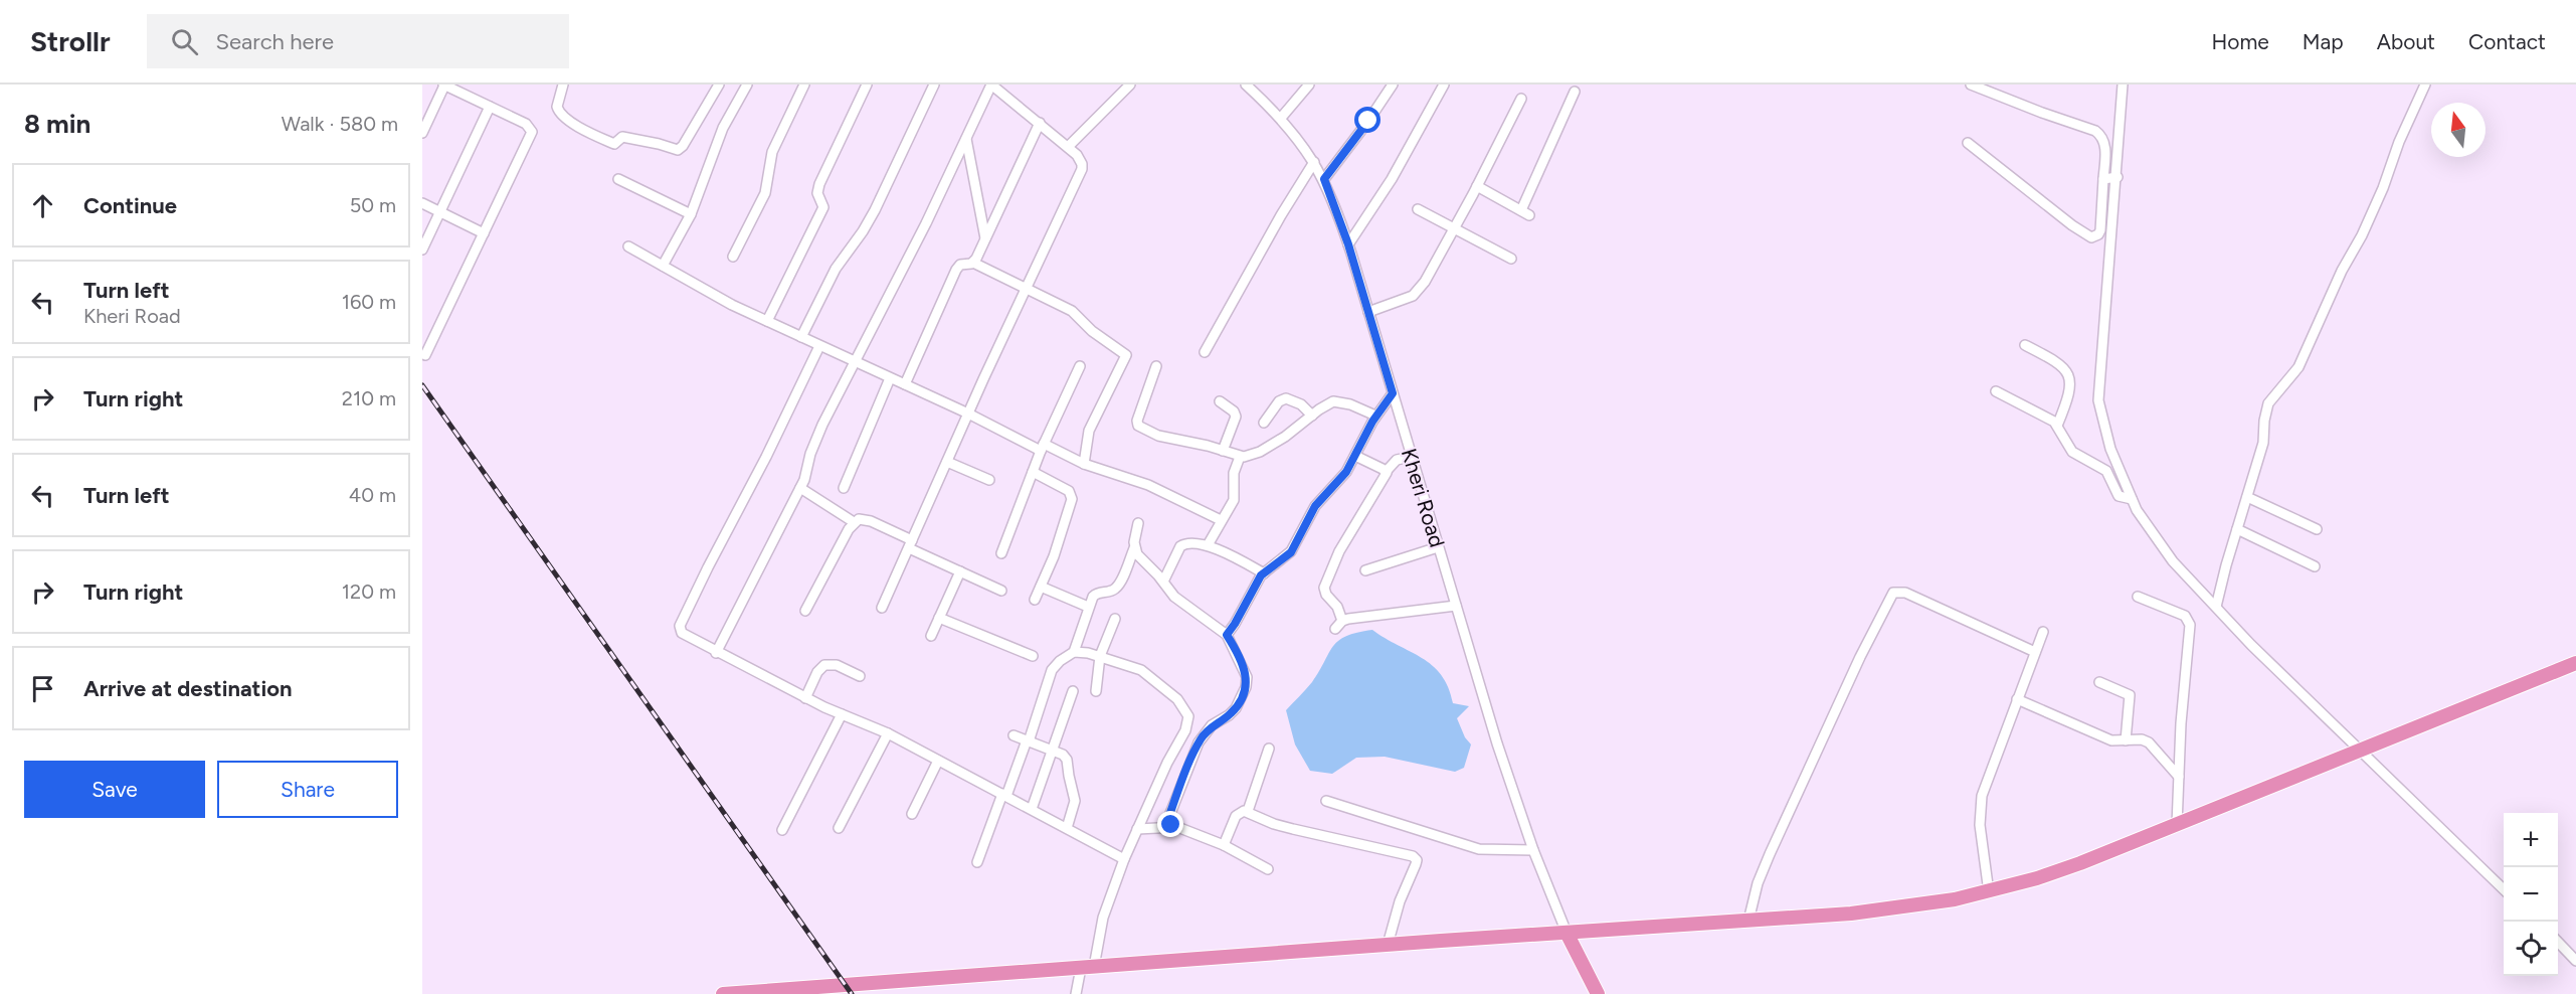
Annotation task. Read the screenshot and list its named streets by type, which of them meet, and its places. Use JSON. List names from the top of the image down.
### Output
{
  "streets": {
    "street": ["Kheri Road"]
  },
  "north": "top",
  "page": {
    "header": "Strollr",
    "search": "Search here",
    "nav": [
      "Home",
      "Map",
      "About",
      "Contact"
    ],
    "heading": ["8 min", "Walk · 580 m"],
    "list": [
      ["Continue", "50 m"],
      ["Turn left", "Kheri Road", "160 m"],
      ["Turn right", "210 m"],
      ["Turn left", "40 m"],
      ["Turn right", "120 m"],
      "Arrive at destination"
    ],
    "buttons": ["Save", "Share"],
    "map_buttons": ["+", "−"]
  }
}
